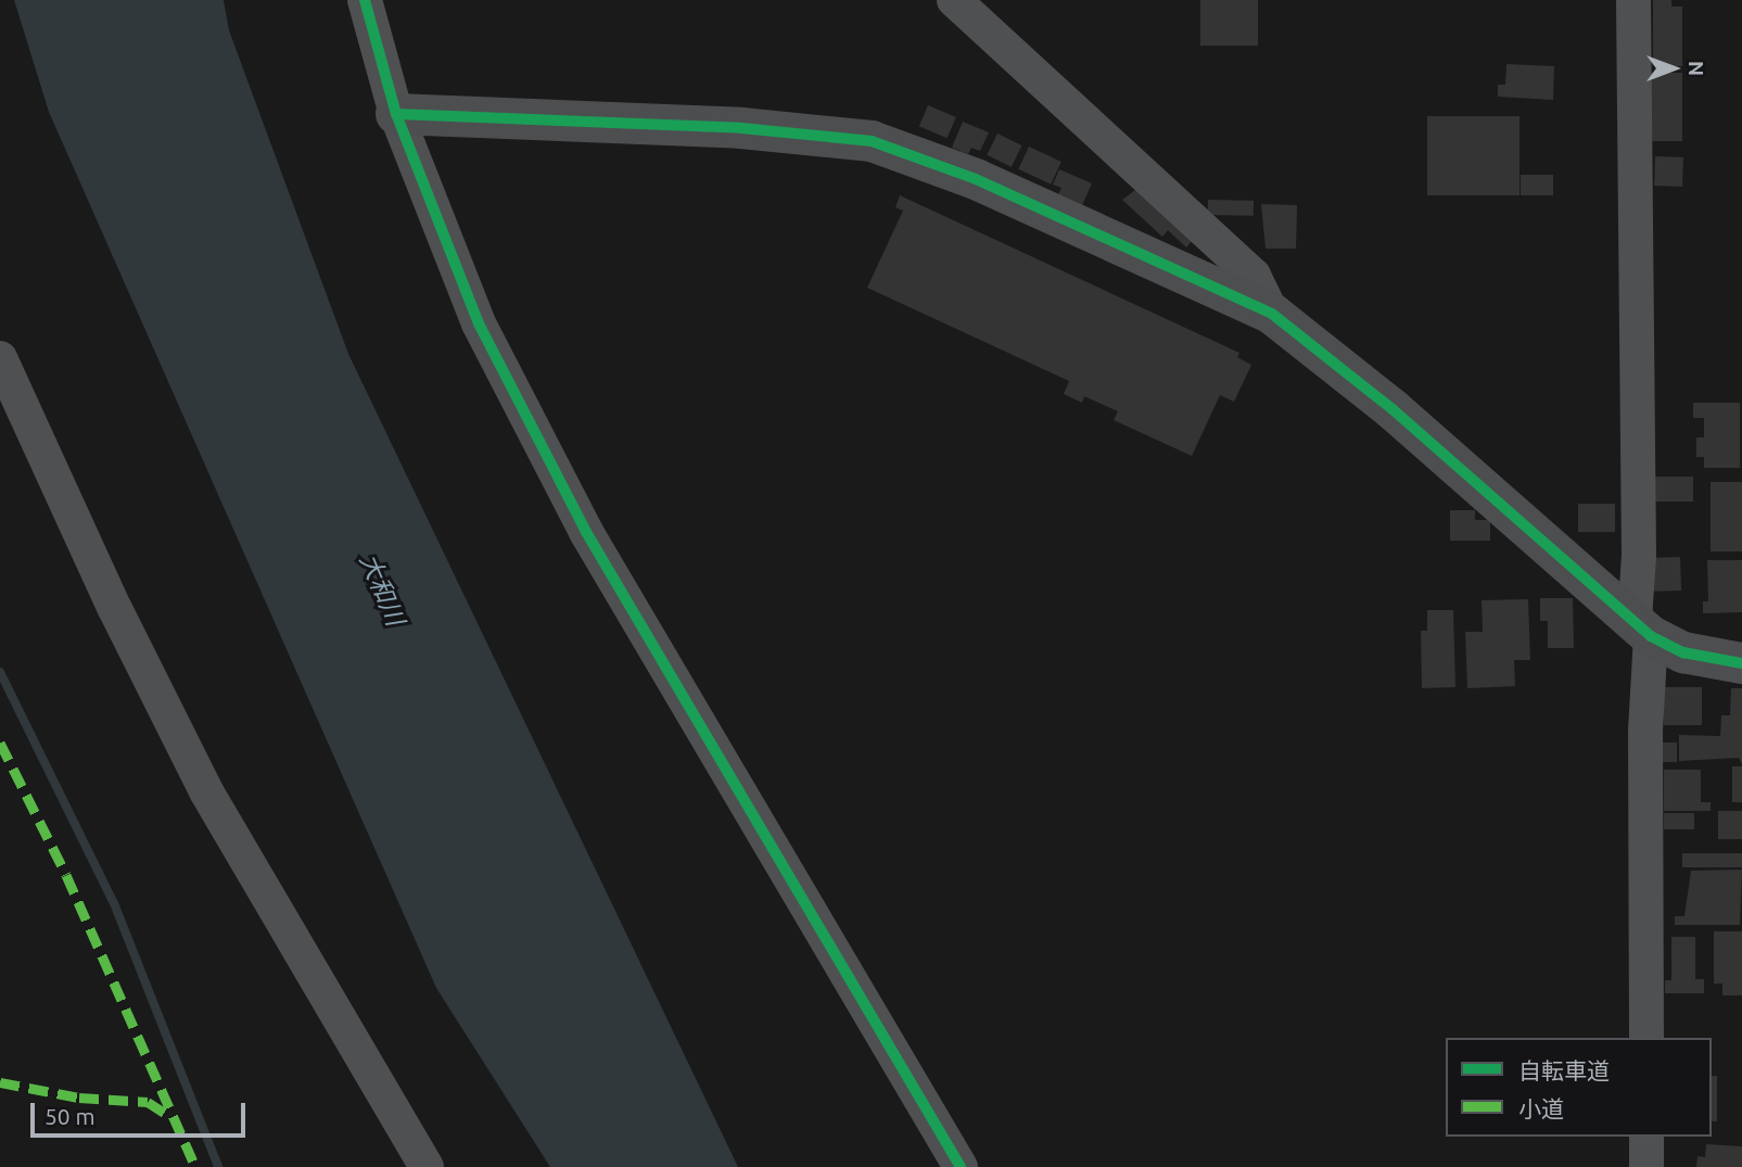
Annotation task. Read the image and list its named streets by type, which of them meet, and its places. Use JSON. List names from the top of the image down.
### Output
{
  "water": ["大和川"],
  "legend": ["自転車道", "小道"],
  "scale_bar": "50 m",
  "north": "right"
}
